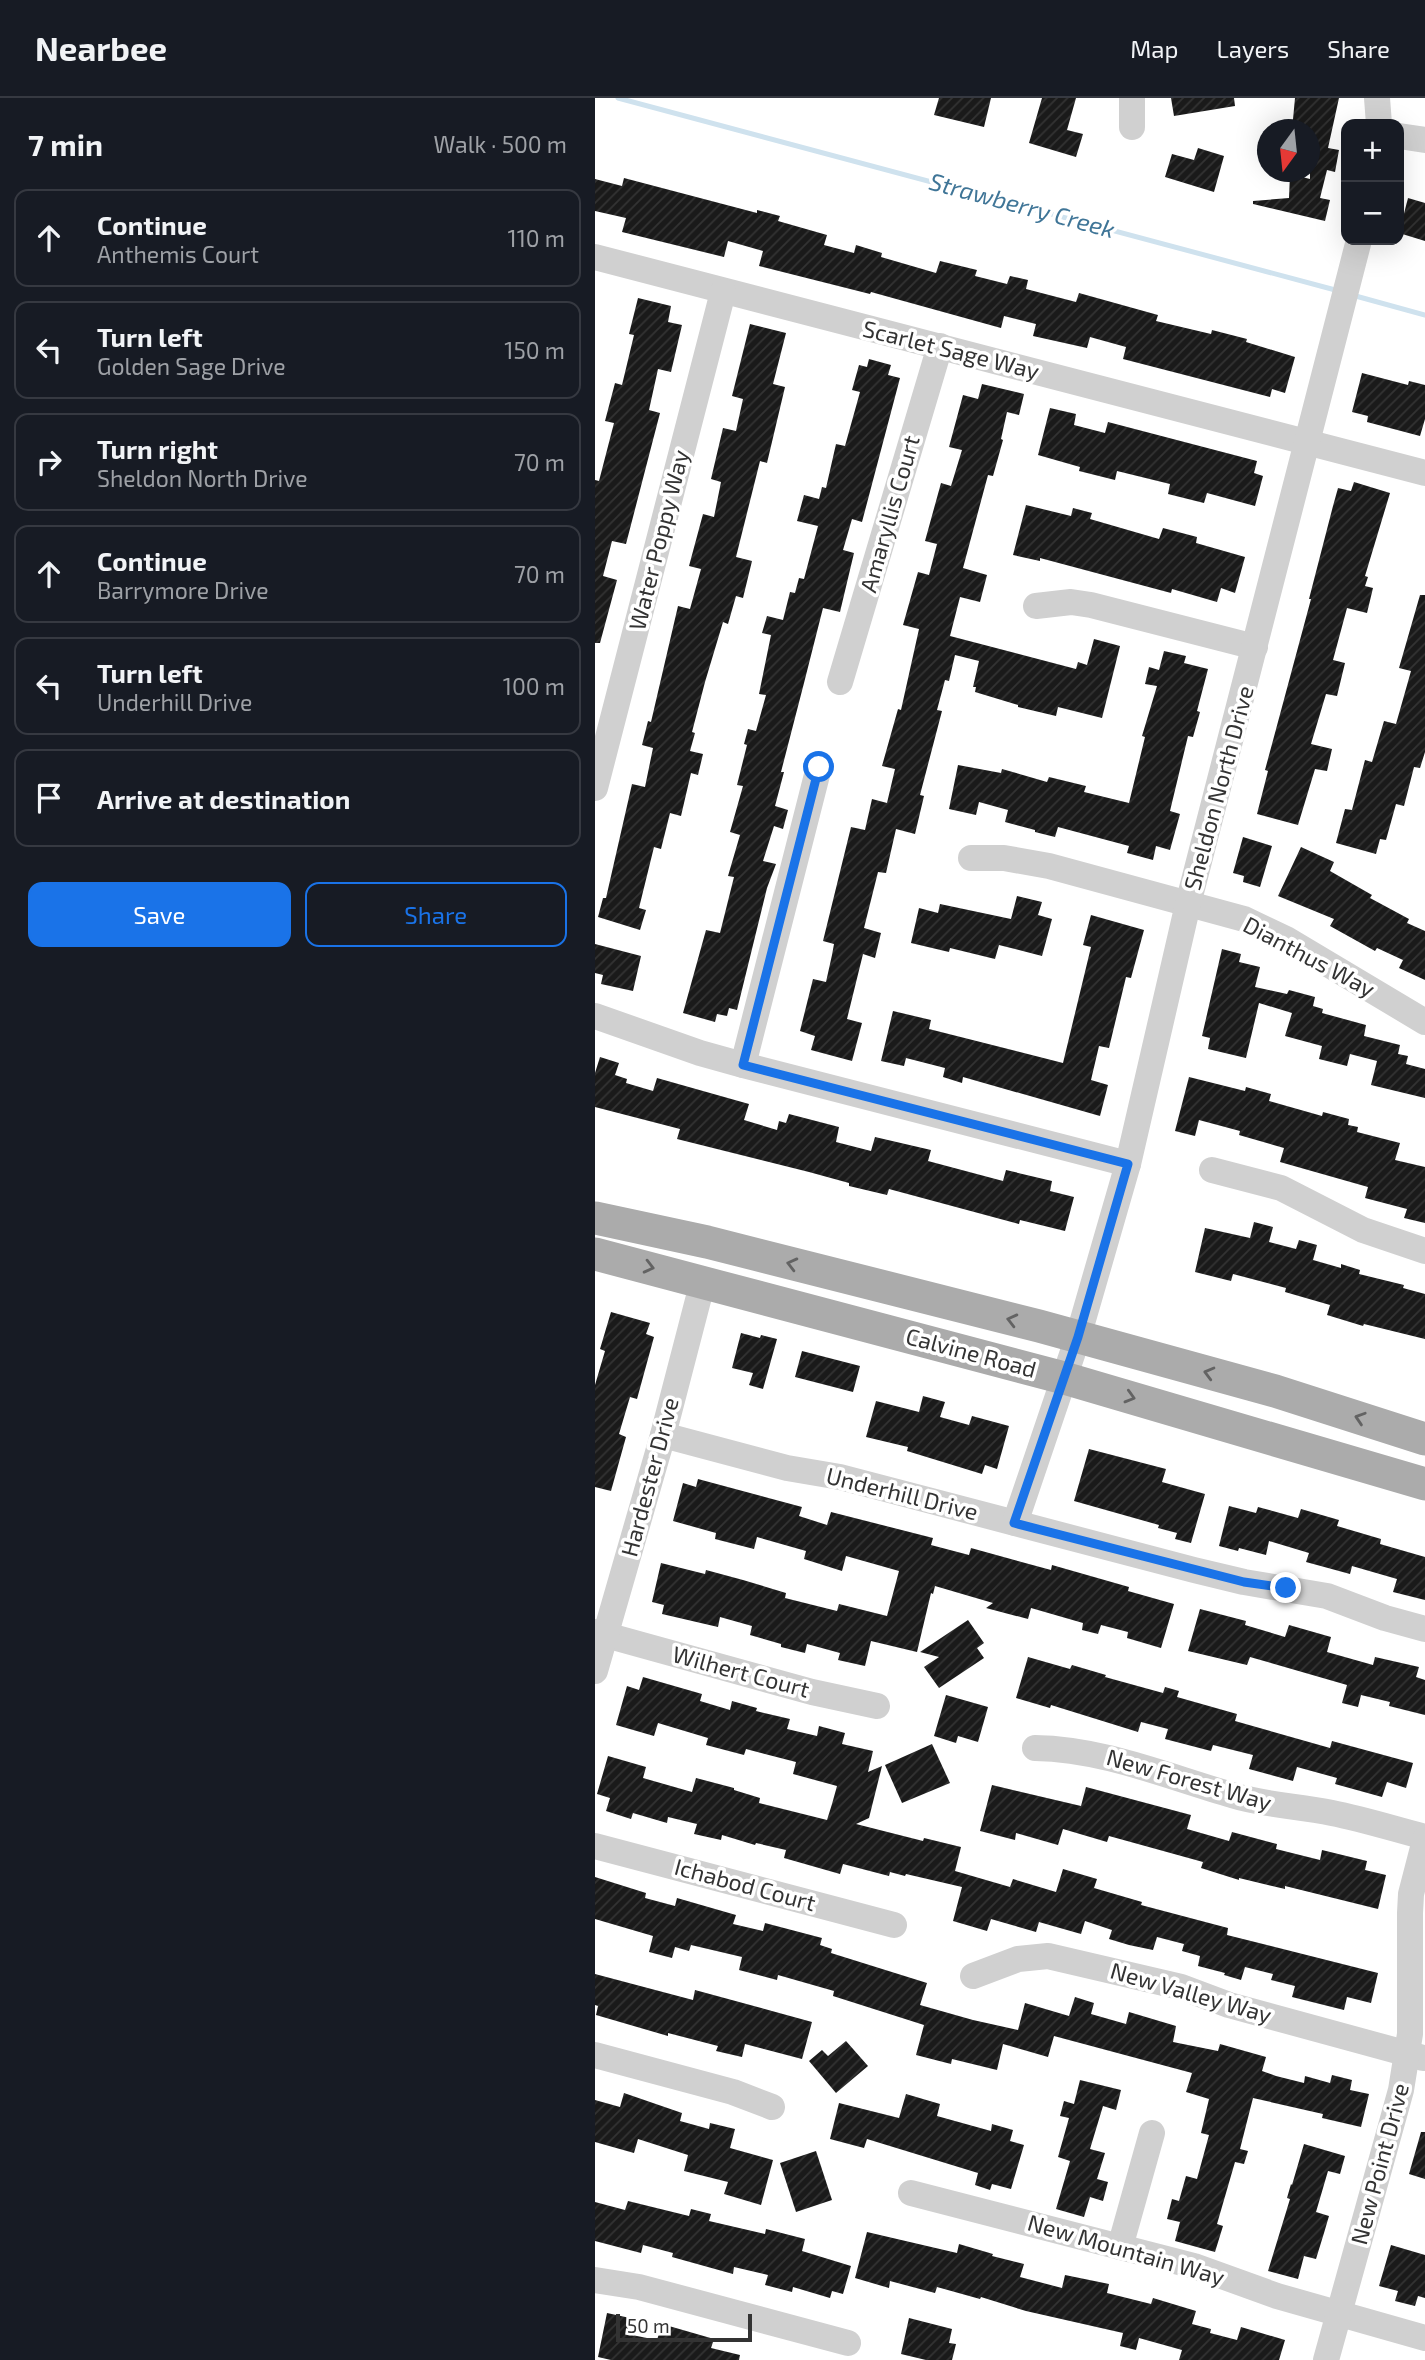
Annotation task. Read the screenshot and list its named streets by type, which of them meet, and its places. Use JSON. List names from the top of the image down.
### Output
{
  "streets": {
    "main road": ["Calvine Road"],
    "street": [
      "Scarlet Sage Way",
      "Amaryllis Court",
      "Water Poppy Way",
      "Sheldon North Drive",
      "Dianthus Way",
      "Hardester Drive",
      "Underhill Drive",
      "Wilhert Court",
      "New Forest Way",
      "Ichabod Court",
      "New Valley Way",
      "New Point Drive",
      "New Mountain Way"
    ]
  },
  "crossings": [
    ["Scarlet Sage Way", "Amaryllis Court"],
    ["Scarlet Sage Way", "Water Poppy Way"],
    ["Scarlet Sage Way", "Sheldon North Drive"],
    ["Sheldon North Drive", "Dianthus Way"],
    ["Sheldon North Drive", "Calvine Road"],
    ["Sheldon North Drive", "Underhill Drive"],
    ["Calvine Road", "Hardester Drive"],
    ["Hardester Drive", "Underhill Drive"],
    ["Hardester Drive", "Wilhert Court"],
    ["New Forest Way", "New Point Drive"],
    ["New Valley Way", "New Point Drive"],
    ["New Point Drive", "New Mountain Way"]
  ],
  "water": ["Strawberry Creek"],
  "scale_bar": "50 m",
  "north": "bottom",
  "page": {
    "header": "Nearbee",
    "nav": ["Map", "Layers", "Share"],
    "heading": ["7 min", "Walk · 500 m"],
    "map_buttons": ["+", "−"],
    "list": [
      ["Continue", "Anthemis Court", "110 m"],
      ["Turn left", "Golden Sage Drive", "150 m"],
      ["Turn right", "Sheldon North Drive", "70 m"],
      ["Continue", "Barrymore Drive", "70 m"],
      ["Turn left", "Underhill Drive", "100 m"],
      "Arrive at destination"
    ],
    "buttons": ["Save", "Share"],
    "scale": "50 m"
  }
}
